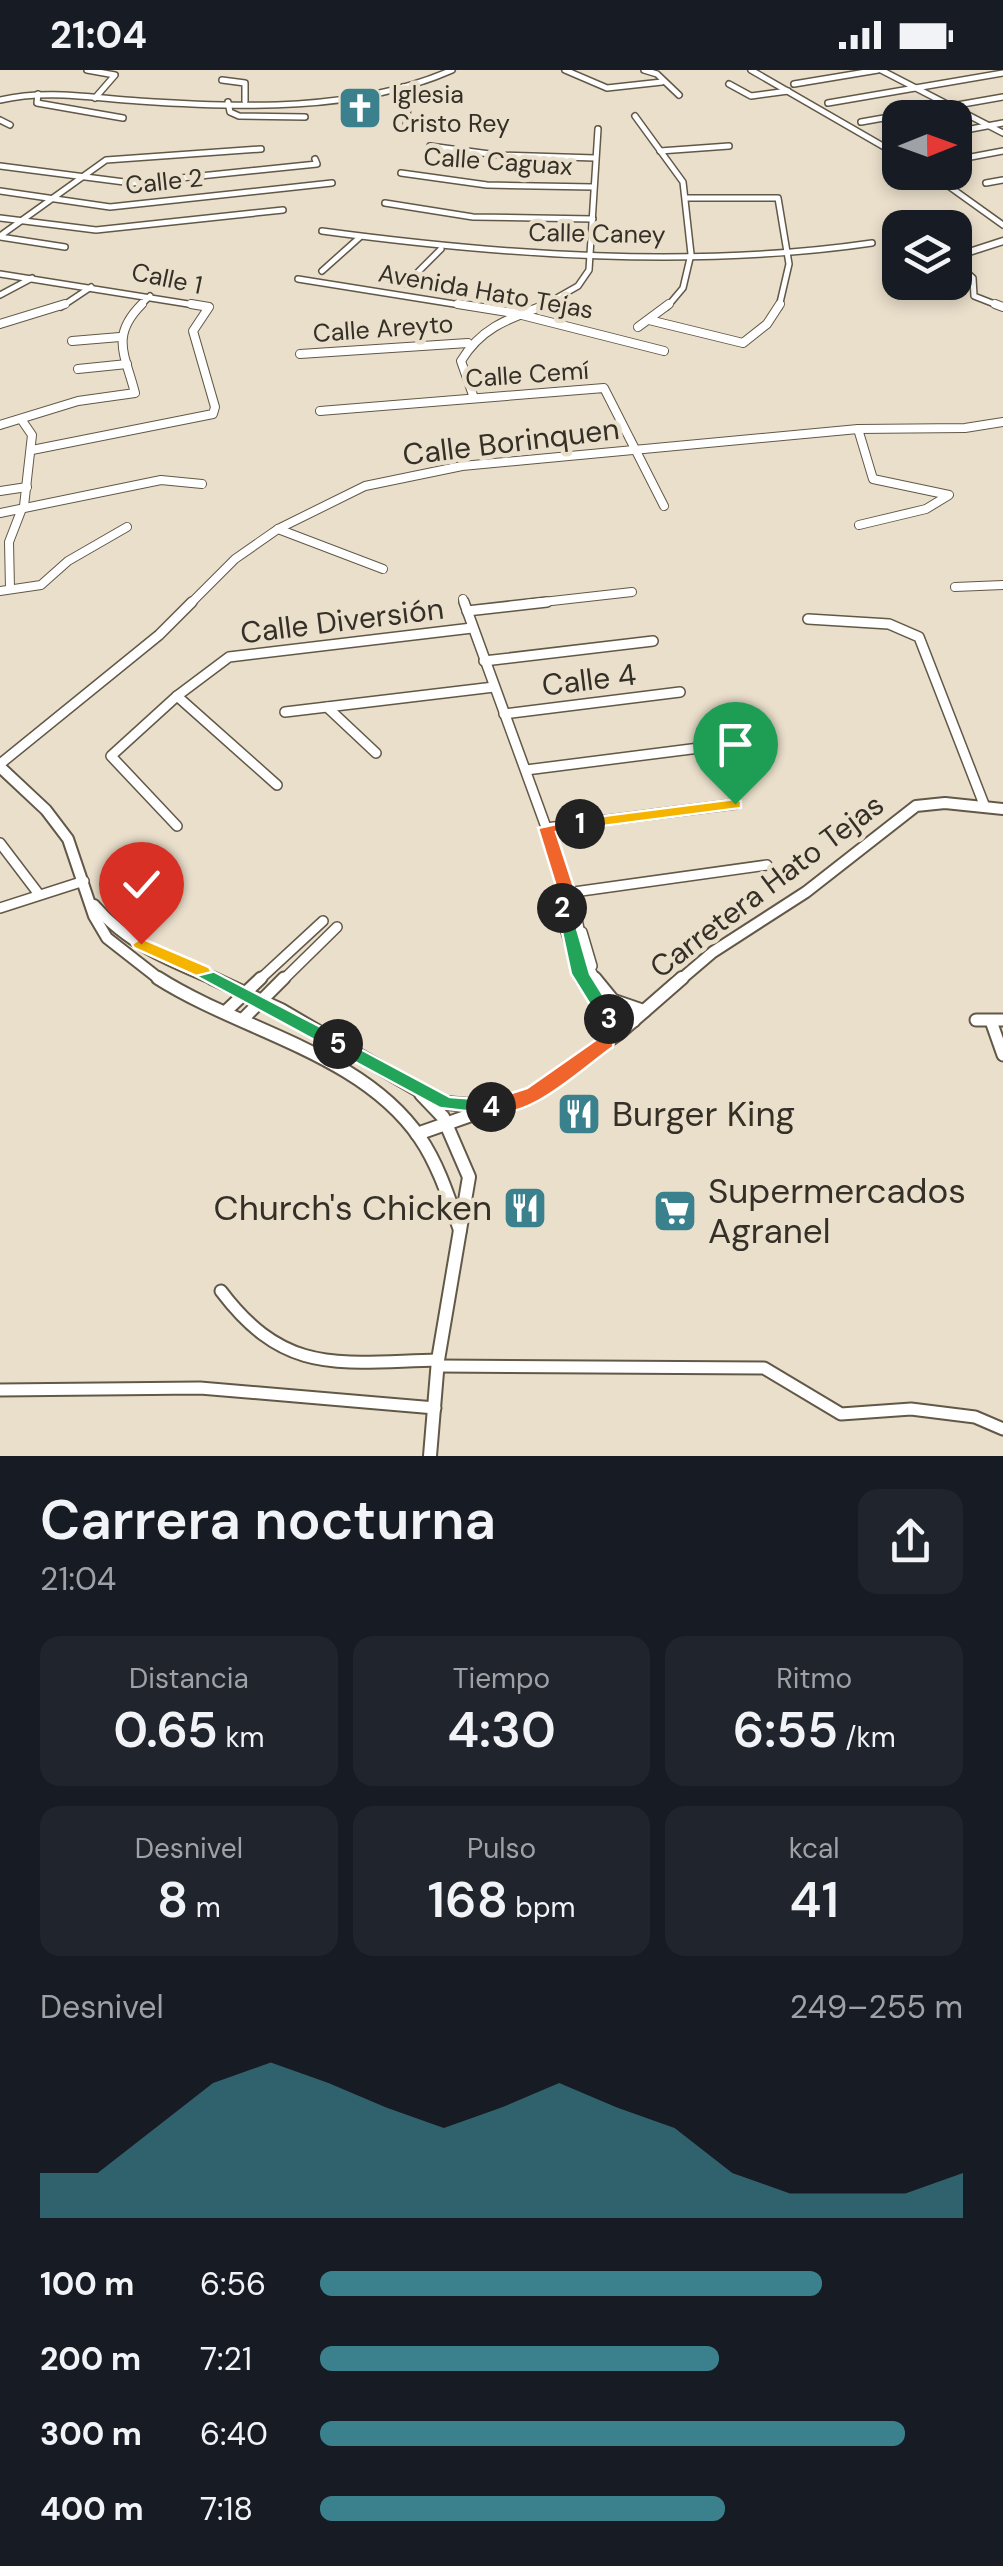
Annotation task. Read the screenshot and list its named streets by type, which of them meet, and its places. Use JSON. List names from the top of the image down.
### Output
{
  "streets": {
    "street": [
      "Calle Caguax",
      "Calle 2",
      "Calle Caney",
      "Calle 1",
      "Avenida Hato Tejas",
      "Calle Areyto",
      "Calle Cemí",
      "Calle Borinquen",
      "Calle Diversión",
      "Calle 4",
      "Carretera Hato Tejas"
    ]
  },
  "crossings": [
    ["Calle Cemí", "Calle Borinquen"]
  ],
  "places": {
    "church": ["Iglesia Cristo Rey"],
    "restaurant": ["Burger King", "Church's Chicken"],
    "supermarket": ["Supermercados Agranel"]
  },
  "north": "right",
  "page": {
    "status": "21:04",
    "pins": [
      "1",
      "2",
      "3",
      "5",
      "4"
    ],
    "heading": ["Carrera nocturna", "21:04"],
    "stats": [
      ["Distancia", "0.65 km"],
      ["Tiempo", "4:30"],
      ["Ritmo", "6:55 /km"],
      ["Desnivel", "8 m"],
      ["Pulso", "168 bpm"],
      ["kcal", "41"]
    ],
    "chart": ["Desnivel", "249–255 m"],
    "list": [
      {
        "name": "100 m",
        "note": "6:56"
      },
      {
        "name": "200 m",
        "note": "7:21"
      },
      {
        "name": "300 m",
        "note": "6:40"
      },
      {
        "name": "400 m",
        "note": "7:18"
      }
    ]
  }
}
